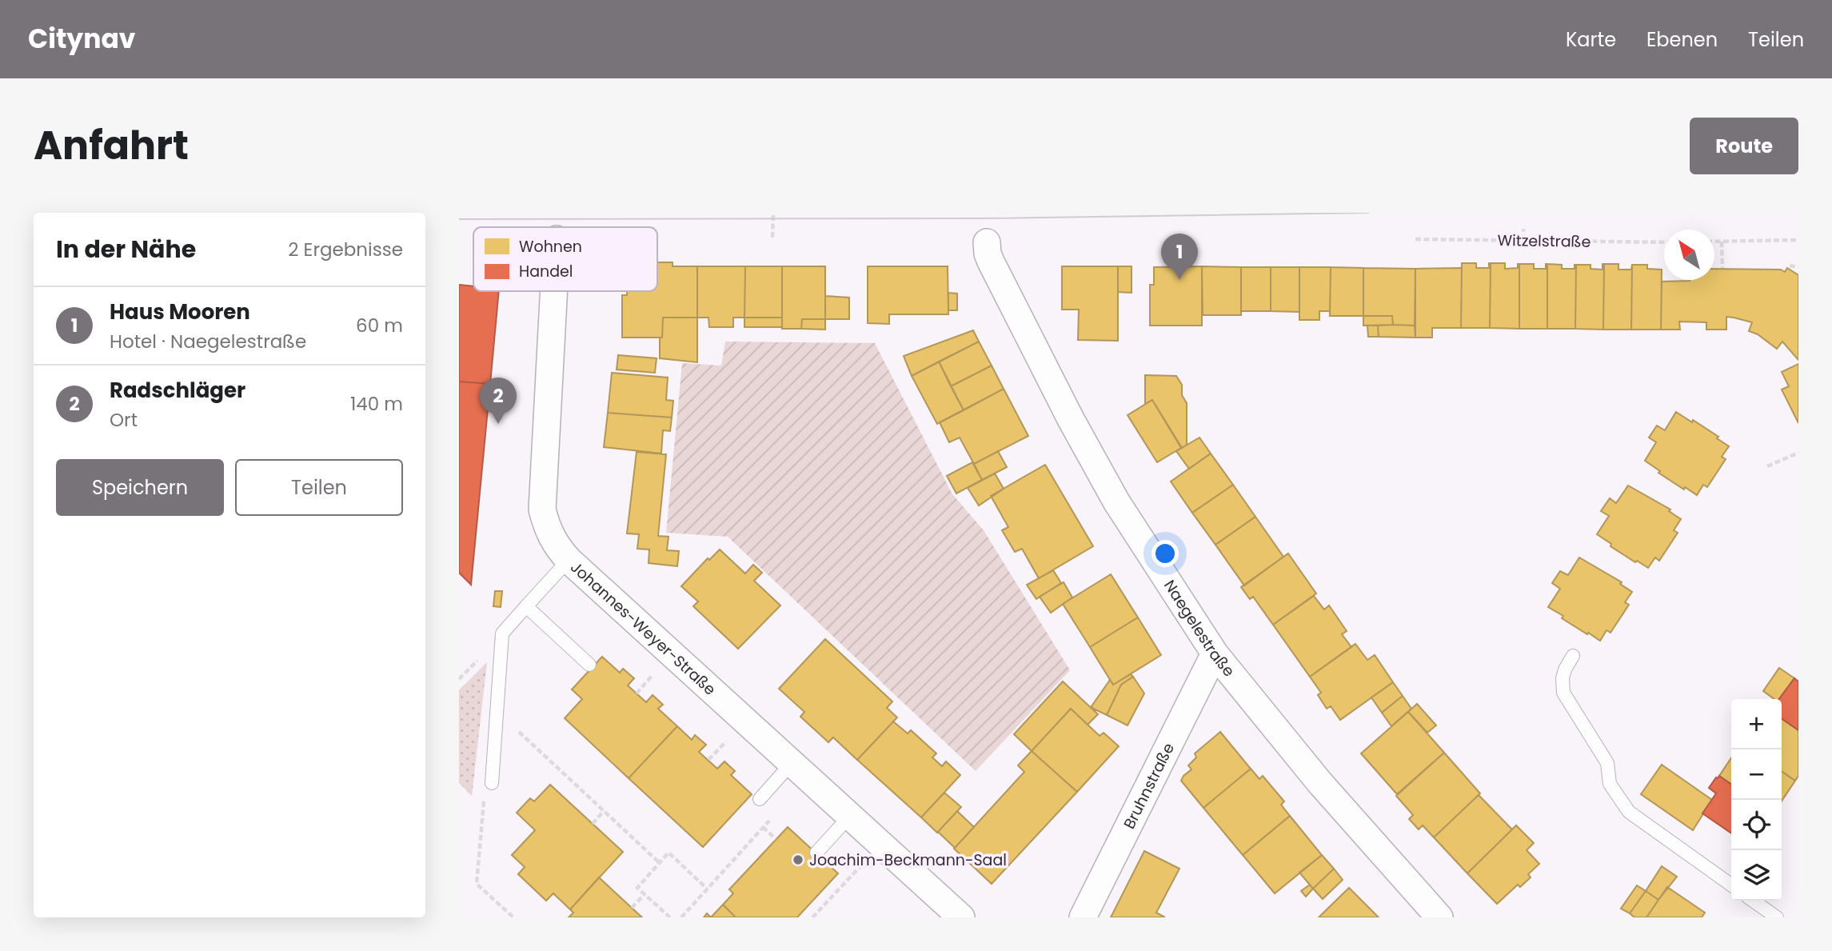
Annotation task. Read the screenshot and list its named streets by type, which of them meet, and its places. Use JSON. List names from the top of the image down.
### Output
{
  "streets": {
    "street": ["Johannes-Weyer-Straße", "Naegelestraße", "Bruhnstraße"],
    "path": ["Witzelstraße"]
  },
  "crossings": [
    ["Naegelestraße", "Bruhnstraße"]
  ],
  "places": ["Joachim-Beckmann-Saal"],
  "legend": ["Wohnen", "Handel"],
  "north": "top left",
  "page": {
    "header": "Citynav",
    "nav": ["Karte", "Ebenen", "Teilen"],
    "title": "Anfahrt",
    "buttons": [
      "Route",
      ["Speichern", "Teilen"]
    ],
    "heading": ["In der Nähe", "2 Ergebnisse"],
    "pins": ["1", "2"],
    "list": [
      {
        "mark": "1",
        "name": "Haus Mooren",
        "note": "Hotel · Naegelestraße",
        "value": "60 m"
      },
      {
        "mark": "2",
        "name": "Radschläger",
        "note": "Ort",
        "value": "140 m"
      }
    ],
    "map_buttons": ["+", "−"]
  }
}
